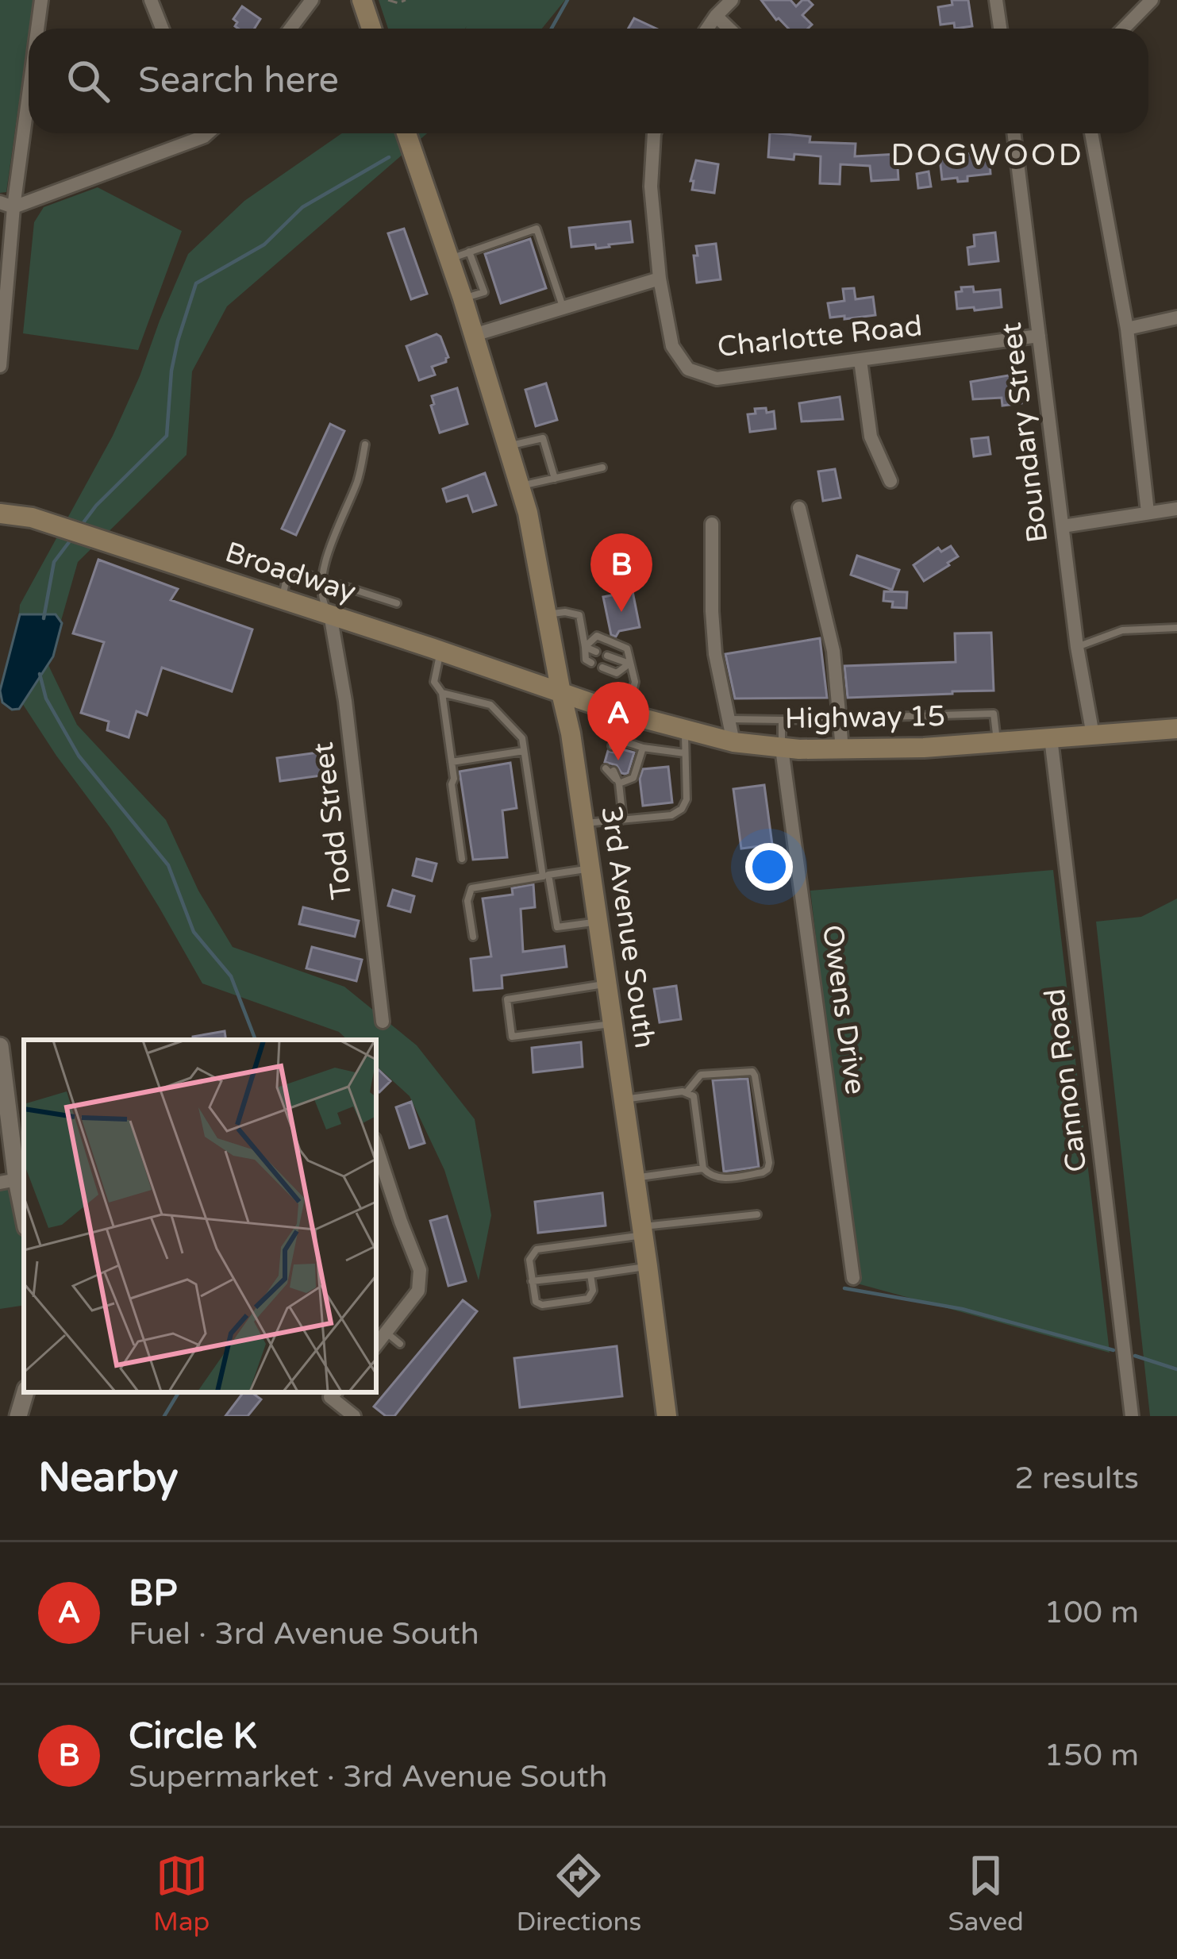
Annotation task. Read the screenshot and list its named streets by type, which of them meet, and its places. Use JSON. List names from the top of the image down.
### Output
{
  "streets": {
    "main road": ["Broadway", "Highway 15", "3rd Avenue South"],
    "street": [
      "Charlotte Road",
      "Boundary Street",
      "Todd Street",
      "Owens Drive",
      "Cannon Road"
    ]
  },
  "crossings": [
    ["Charlotte Road", "Boundary Street"],
    ["Boundary Street", "Highway 15"],
    ["Broadway", "Highway 15"],
    ["Broadway", "Todd Street"],
    ["Broadway", "3rd Avenue South"],
    ["Highway 15", "3rd Avenue South"],
    ["Highway 15", "Owens Drive"],
    ["Highway 15", "Cannon Road"]
  ],
  "districts": ["DOGWOOD"],
  "page": {
    "search": "Search here",
    "pins": ["B", "A"],
    "heading": ["Nearby", "2 results"],
    "list": [
      {
        "mark": "A",
        "name": "BP",
        "note": "Fuel · 3rd Avenue South",
        "value": "100 m"
      },
      {
        "mark": "B",
        "name": "Circle K",
        "note": "Supermarket · 3rd Avenue South",
        "value": "150 m"
      }
    ],
    "nav": ["Map", "Directions", "Saved"]
  }
}
